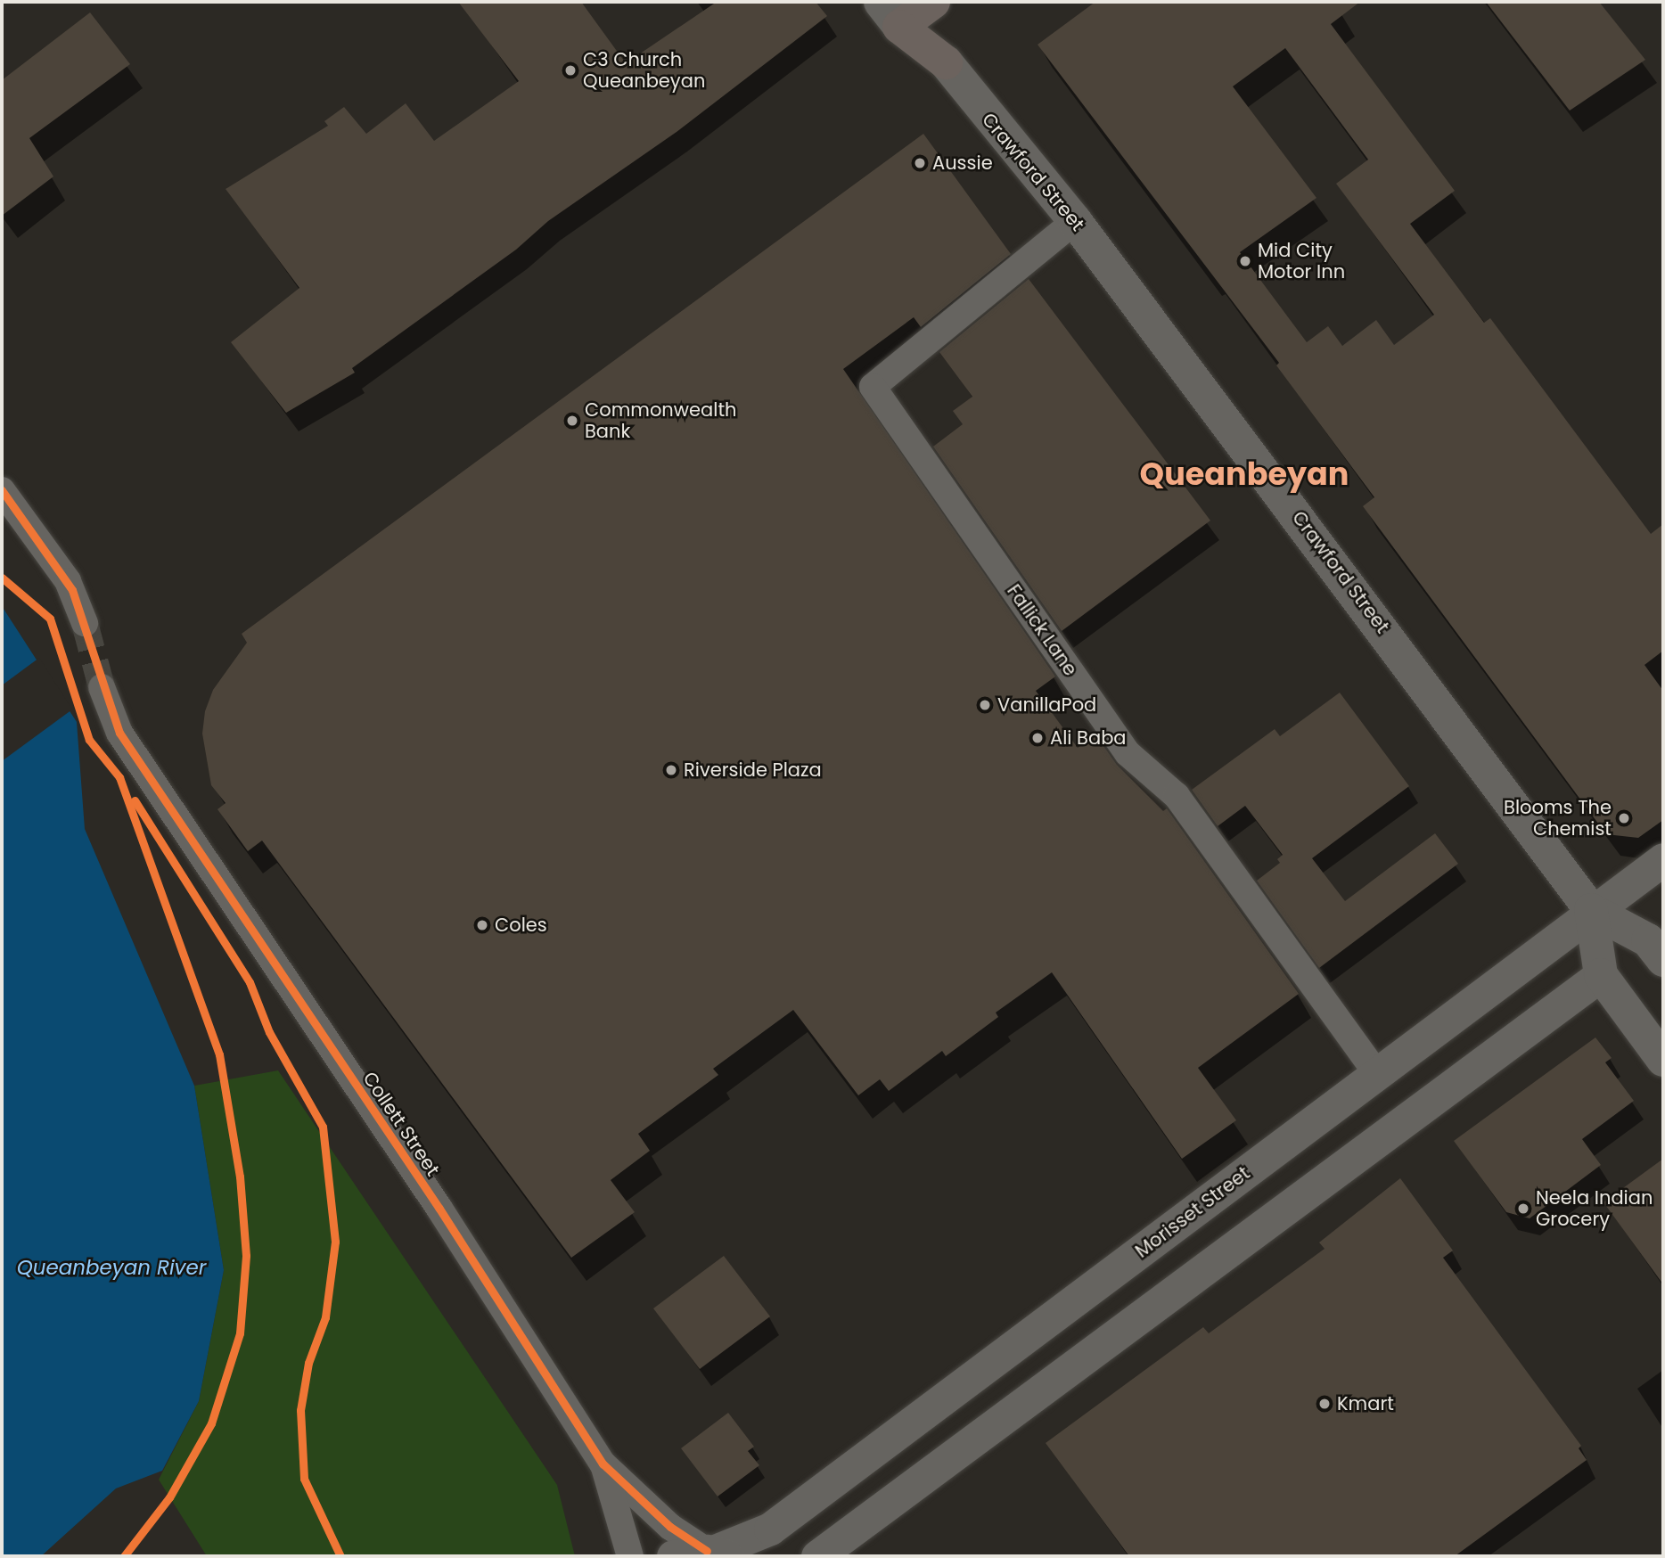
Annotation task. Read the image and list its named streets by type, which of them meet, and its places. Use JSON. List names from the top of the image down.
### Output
{
  "streets": {
    "highway": ["Crawford Street"],
    "street": ["Fallick Lane", "Collett Street", "Morisset Street"]
  },
  "crossings": [
    ["Crawford Street", "Fallick Lane"],
    ["Crawford Street", "Morisset Street"],
    ["Fallick Lane", "Morisset Street"],
    ["Collett Street", "Morisset Street"]
  ],
  "districts": ["Queanbeyan"],
  "water": ["Queanbeyan River"],
  "places": [
    "C3 Church Queanbeyan",
    "Aussie",
    "Mid City Motor Inn",
    "Commonwealth Bank",
    "VanillaPod",
    "Ali Baba",
    "Riverside Plaza",
    "Blooms The Chemist",
    "Coles",
    "Neela Indian Grocery",
    "Kmart"
  ]
}
